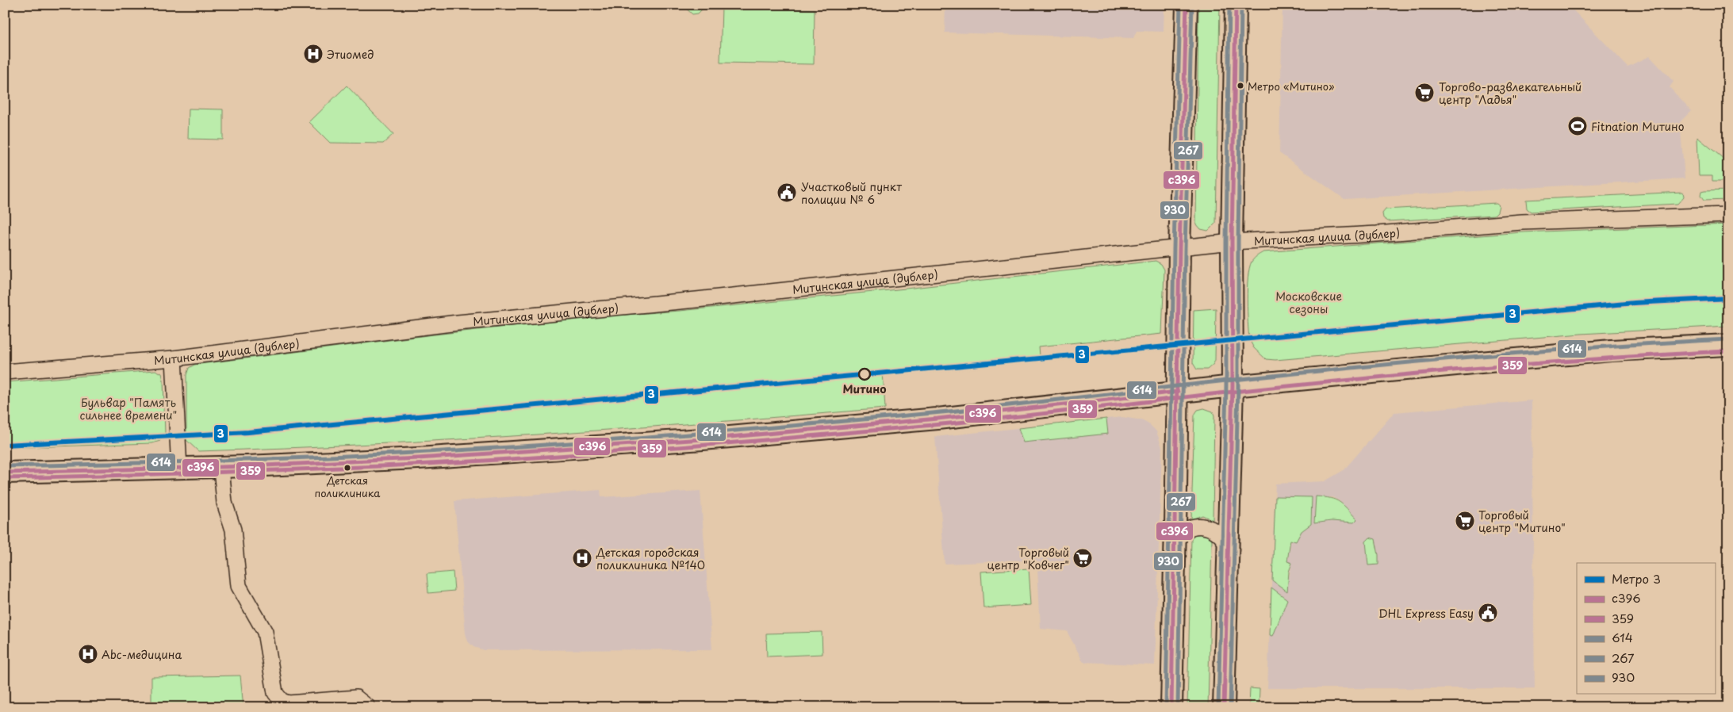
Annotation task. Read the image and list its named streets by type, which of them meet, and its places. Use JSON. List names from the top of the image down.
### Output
{
  "streets": {
    "street": ["Митинская улица (дублер)"]
  },
  "parks": ["Московские сезоны", "Бульвар \"Память сильнее времени\""],
  "places": {
    "hospital": ["Этиомед", "Детская городская поликлиника №140", "Abc-медицина"],
    "other": ["Метро «Митино»", "Митино", "Детская поликлиника"],
    "supermarket": ["Торгово-развлекательный центр \"Ладья\"", "Торговый центр \"Митино\"", "Торговый центр \"Ковчег\""],
    "sports": ["Fitnation Митино"],
    "public building": ["Участковый пункт полиции № 6", "DHL Express Easy"]
  },
  "lines": [
    "transit line с396",
    "transit line 267",
    "transit line 930",
    "metro line 3",
    "transit line 614",
    "transit line 359"
  ],
  "legend": [
    "Метро 3",
    "с396",
    "359",
    "614",
    "267",
    "930"
  ]
}
